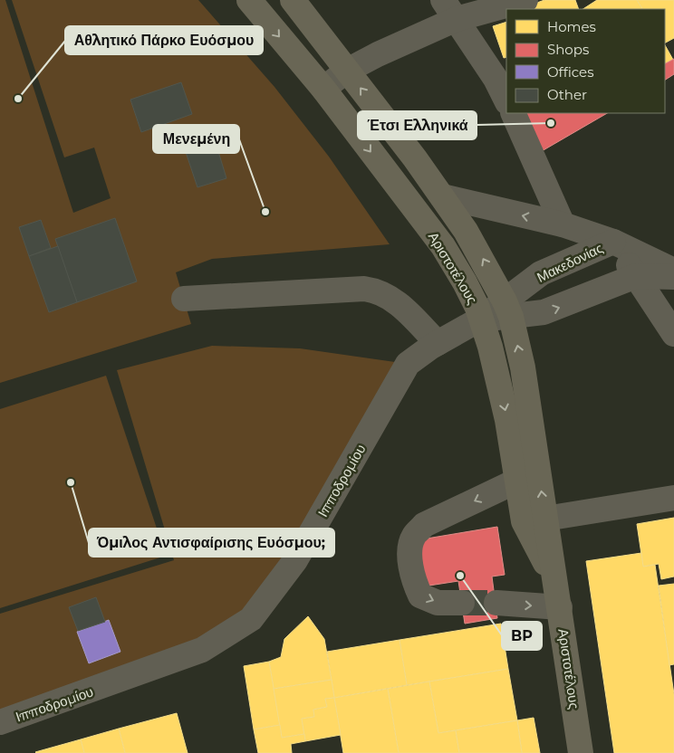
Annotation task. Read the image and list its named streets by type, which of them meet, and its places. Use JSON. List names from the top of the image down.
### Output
{
  "streets": {
    "main road": ["Αριστοτέλους"],
    "street": ["Μακεδονίας", "Ιπποδρομίου"]
  },
  "crossings": [
    ["Μακεδονίας", "Αριστοτέλους"],
    ["Αριστοτέλους", "Ιπποδρομίου"]
  ],
  "places": [
    "Αθλητικό Πάρκο Ευόσμου",
    "Έτσι Ελληνικά",
    "Μενεμένη",
    "Όμιλος Αντισφαίρισης Ευόσμου;",
    "BP"
  ],
  "legend": [
    "Homes",
    "Shops",
    "Offices",
    "Other"
  ]
}
